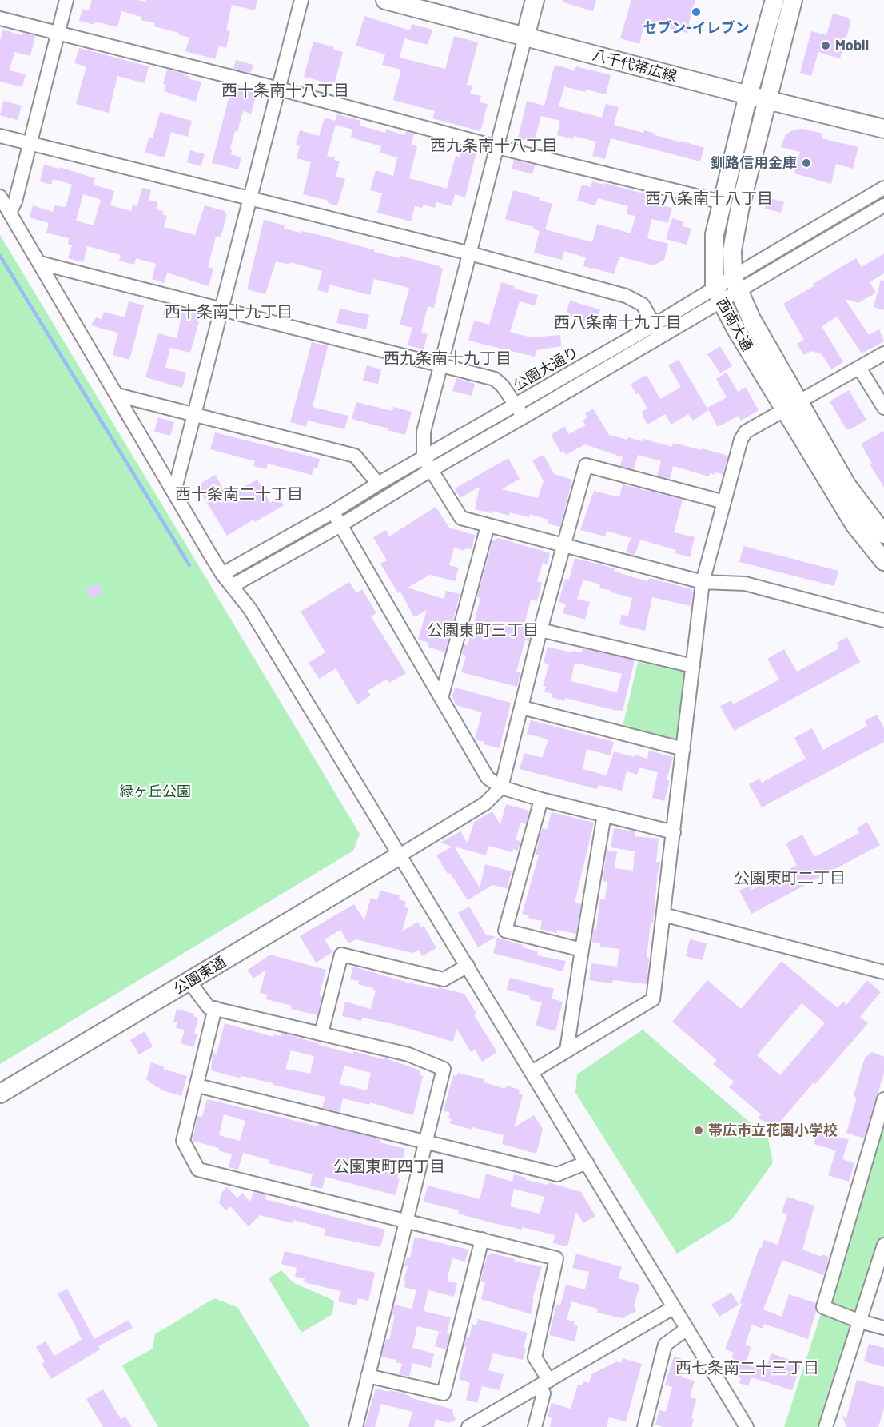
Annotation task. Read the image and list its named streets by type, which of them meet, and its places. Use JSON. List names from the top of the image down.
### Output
{
  "streets": {
    "street": [
      "八千代帯広線",
      "西南大通",
      "公園大通り",
      "公園東通"
    ]
  },
  "crossings": [
    ["八千代帯広線", "西南大通"],
    ["西南大通", "公園大通り"]
  ],
  "districts": [
    "西十条南十八丁目",
    "西九条南十八丁目",
    "西八条南十八丁目",
    "西十条南十九丁目",
    "西八条南十九丁目",
    "西九条南十九丁目",
    "西十条南二十丁目",
    "公園東町三丁目",
    "公園東町二丁目",
    "公園東町四丁目",
    "西七条南二十三丁目"
  ],
  "parks": ["緑ヶ丘公園"],
  "places": [
    "セブン-イレブン",
    "Mobil",
    "釧路信用金庫",
    "帯広市立花園小学校"
  ]
}
